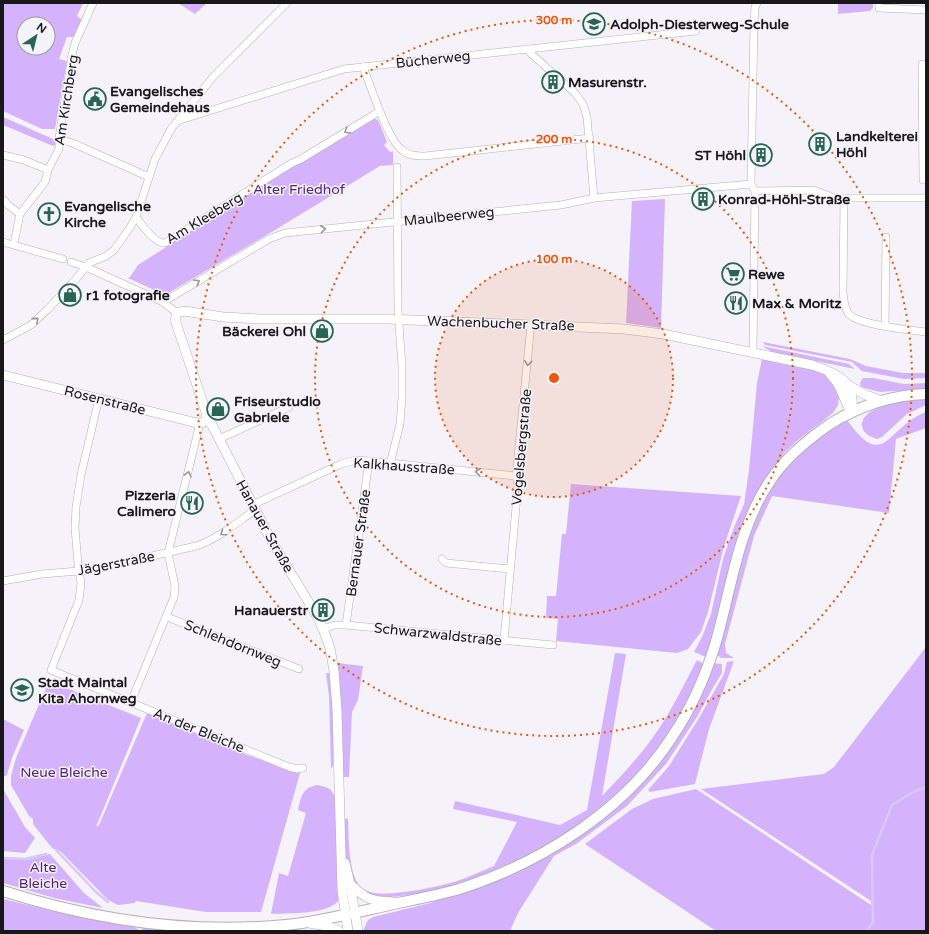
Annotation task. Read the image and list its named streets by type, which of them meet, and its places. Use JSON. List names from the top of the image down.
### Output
{
  "streets": {
    "street": [
      "Bücherweg",
      "Am Kirchberg",
      "Maulbeerweg",
      "Am Kleeberg",
      "Wachenbucher Straße",
      "Rosenstraße",
      "Vogelsbergstraße",
      "Kalkhausstraße",
      "Hanauer Straße",
      "Bernauer Straße",
      "Jägerstraße",
      "Schwarzwaldstraße",
      "Schlehdornweg",
      "An der Bleiche"
    ]
  },
  "crossings": [
    ["Wachenbucher Straße", "Vogelsbergstraße"],
    ["Wachenbucher Straße", "Hanauer Straße"],
    ["Rosenstraße", "Hanauer Straße"],
    ["Rosenstraße", "Jägerstraße"],
    ["Vogelsbergstraße", "Kalkhausstraße"],
    ["Vogelsbergstraße", "Schwarzwaldstraße"],
    ["Kalkhausstraße", "Hanauer Straße"],
    ["Kalkhausstraße", "Bernauer Straße"],
    ["Kalkhausstraße", "Jägerstraße"],
    ["Hanauer Straße", "Jägerstraße"],
    ["Hanauer Straße", "Schwarzwaldstraße"],
    ["Bernauer Straße", "Schwarzwaldstraße"],
    ["Jägerstraße", "An der Bleiche"]
  ],
  "one_way": [
    "Maulbeerweg",
    "Am Kleeberg",
    "Vogelsbergstraße",
    "Kalkhausstraße",
    "Jägerstraße"
  ],
  "parks": ["Alter Friedhof", "Neue Bleiche", "Alte Bleiche"],
  "places": {
    "school or university": ["Adolph-Diesterweg-Schule", "Stadt Maintal Kita Ahornweg"],
    "building": [
      "Masurenstr.",
      "Landkelterei Höhl",
      "ST Höhl",
      "Konrad-Höhl-Straße",
      "Hanauerstr"
    ],
    "public building": ["Evangelisches Gemeindehaus"],
    "church": ["Evangelische Kirche"],
    "supermarket": ["Rewe"],
    "shop": ["r1 fotografie", "Bäckerei Ohl", "Friseurstudio Gabriele"],
    "restaurant": ["Max & Moritz", "Pizzeria Calimero"]
  },
  "north": "top right",
  "rings": ["300 m", "200 m", "100 m"]
}
